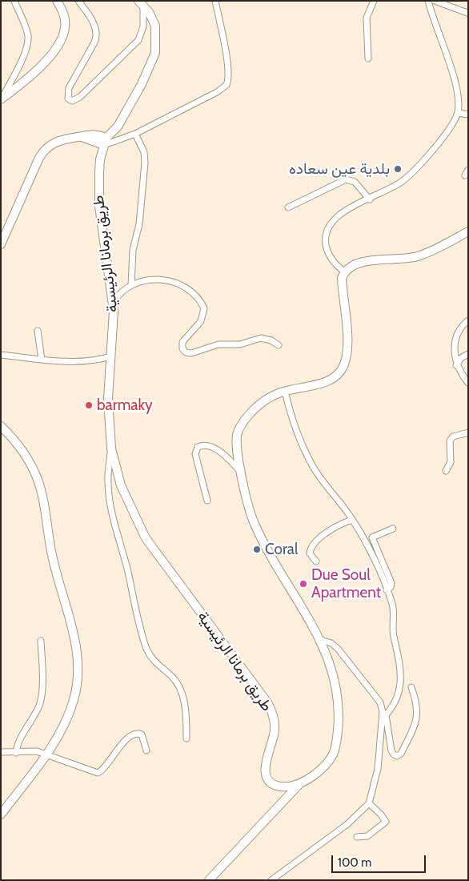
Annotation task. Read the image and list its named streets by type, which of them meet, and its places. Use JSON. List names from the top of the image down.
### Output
{
  "streets": {
    "main road": ["طريق برمانا الرئيسية"]
  },
  "places": [
    "بلدية عين سعاده",
    "barmaky",
    "Coral",
    "Due Soul Apartment"
  ],
  "scale_bar": "100 m"
}
